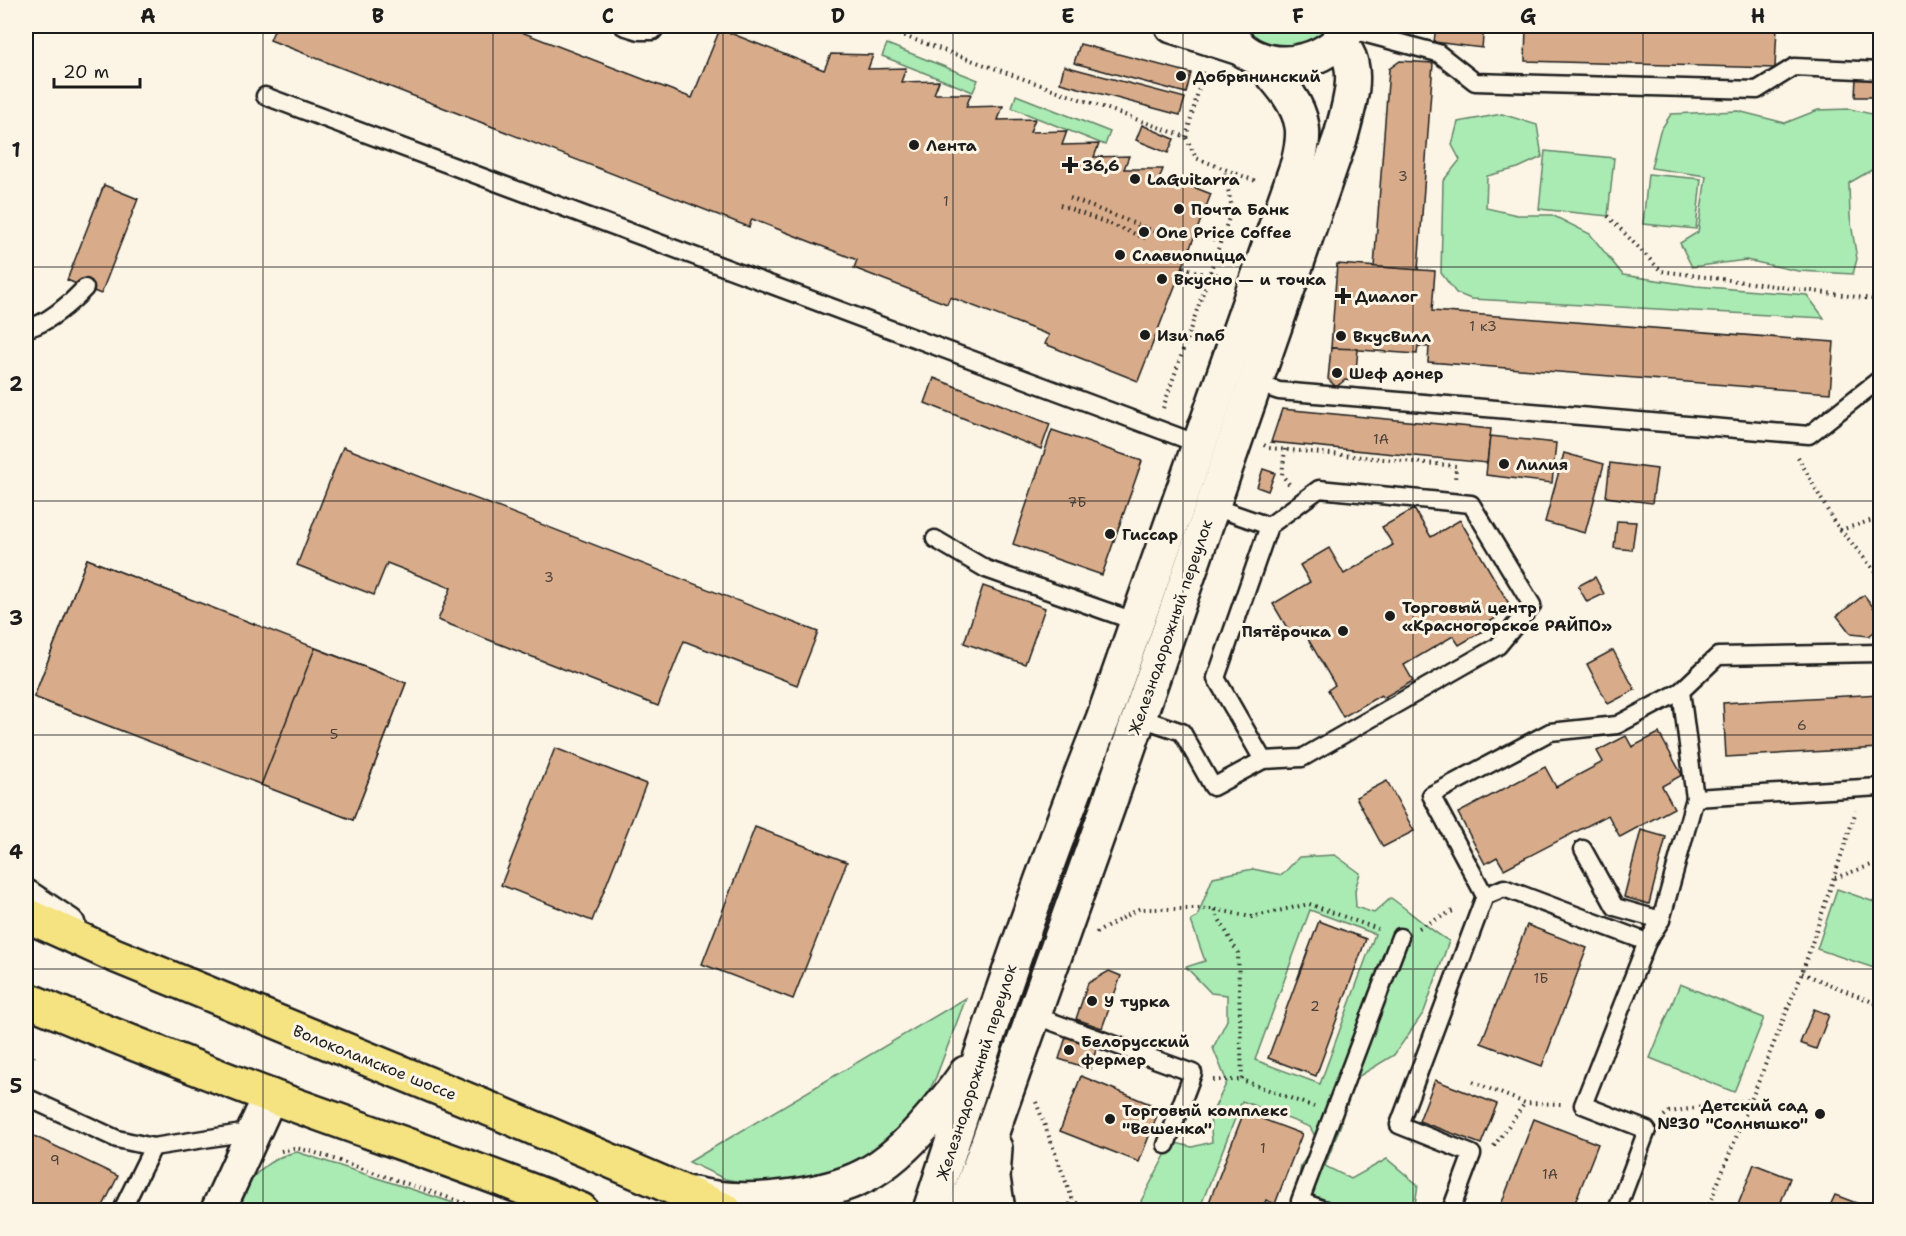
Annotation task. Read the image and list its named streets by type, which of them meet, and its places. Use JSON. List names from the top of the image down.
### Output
{
  "streets": {
    "main road": ["Волоколамское шоссе"],
    "street": ["Железнодорожный переулок"]
  },
  "places": {
    "other": [
      "Добрынинский",
      "Лента",
      "LaGuitarra",
      "Почта Банк",
      "One Price Coffee",
      "Славиопицца",
      "Вкусно — и точка",
      "Изи паб",
      "ВкусВилл",
      "Шеф донер",
      "Лилия",
      "Гиссар",
      "Торговый центр «Красногорское РАЙПО»",
      "Пятёрочка",
      "У турка",
      "Белорусский фермер",
      "Детский сад №30 \"Солнышко\"",
      "Торговый комплекс \"Вешенка\""
    ],
    "health": ["36,6", "Диалог"]
  },
  "house_numbers": [
    "3",
    "1",
    "1 к3",
    "1А",
    "7Б",
    "3",
    "6",
    "5",
    "1Б",
    "2",
    "1",
    "9",
    "1А"
  ],
  "scale_bar": "20 m",
  "grid": {
    "columns": [
      "A",
      "B",
      "C",
      "D",
      "E",
      "F",
      "G",
      "H"
    ],
    "rows": [
      "1",
      "2",
      "3",
      "4",
      "5"
    ]
  }
}
